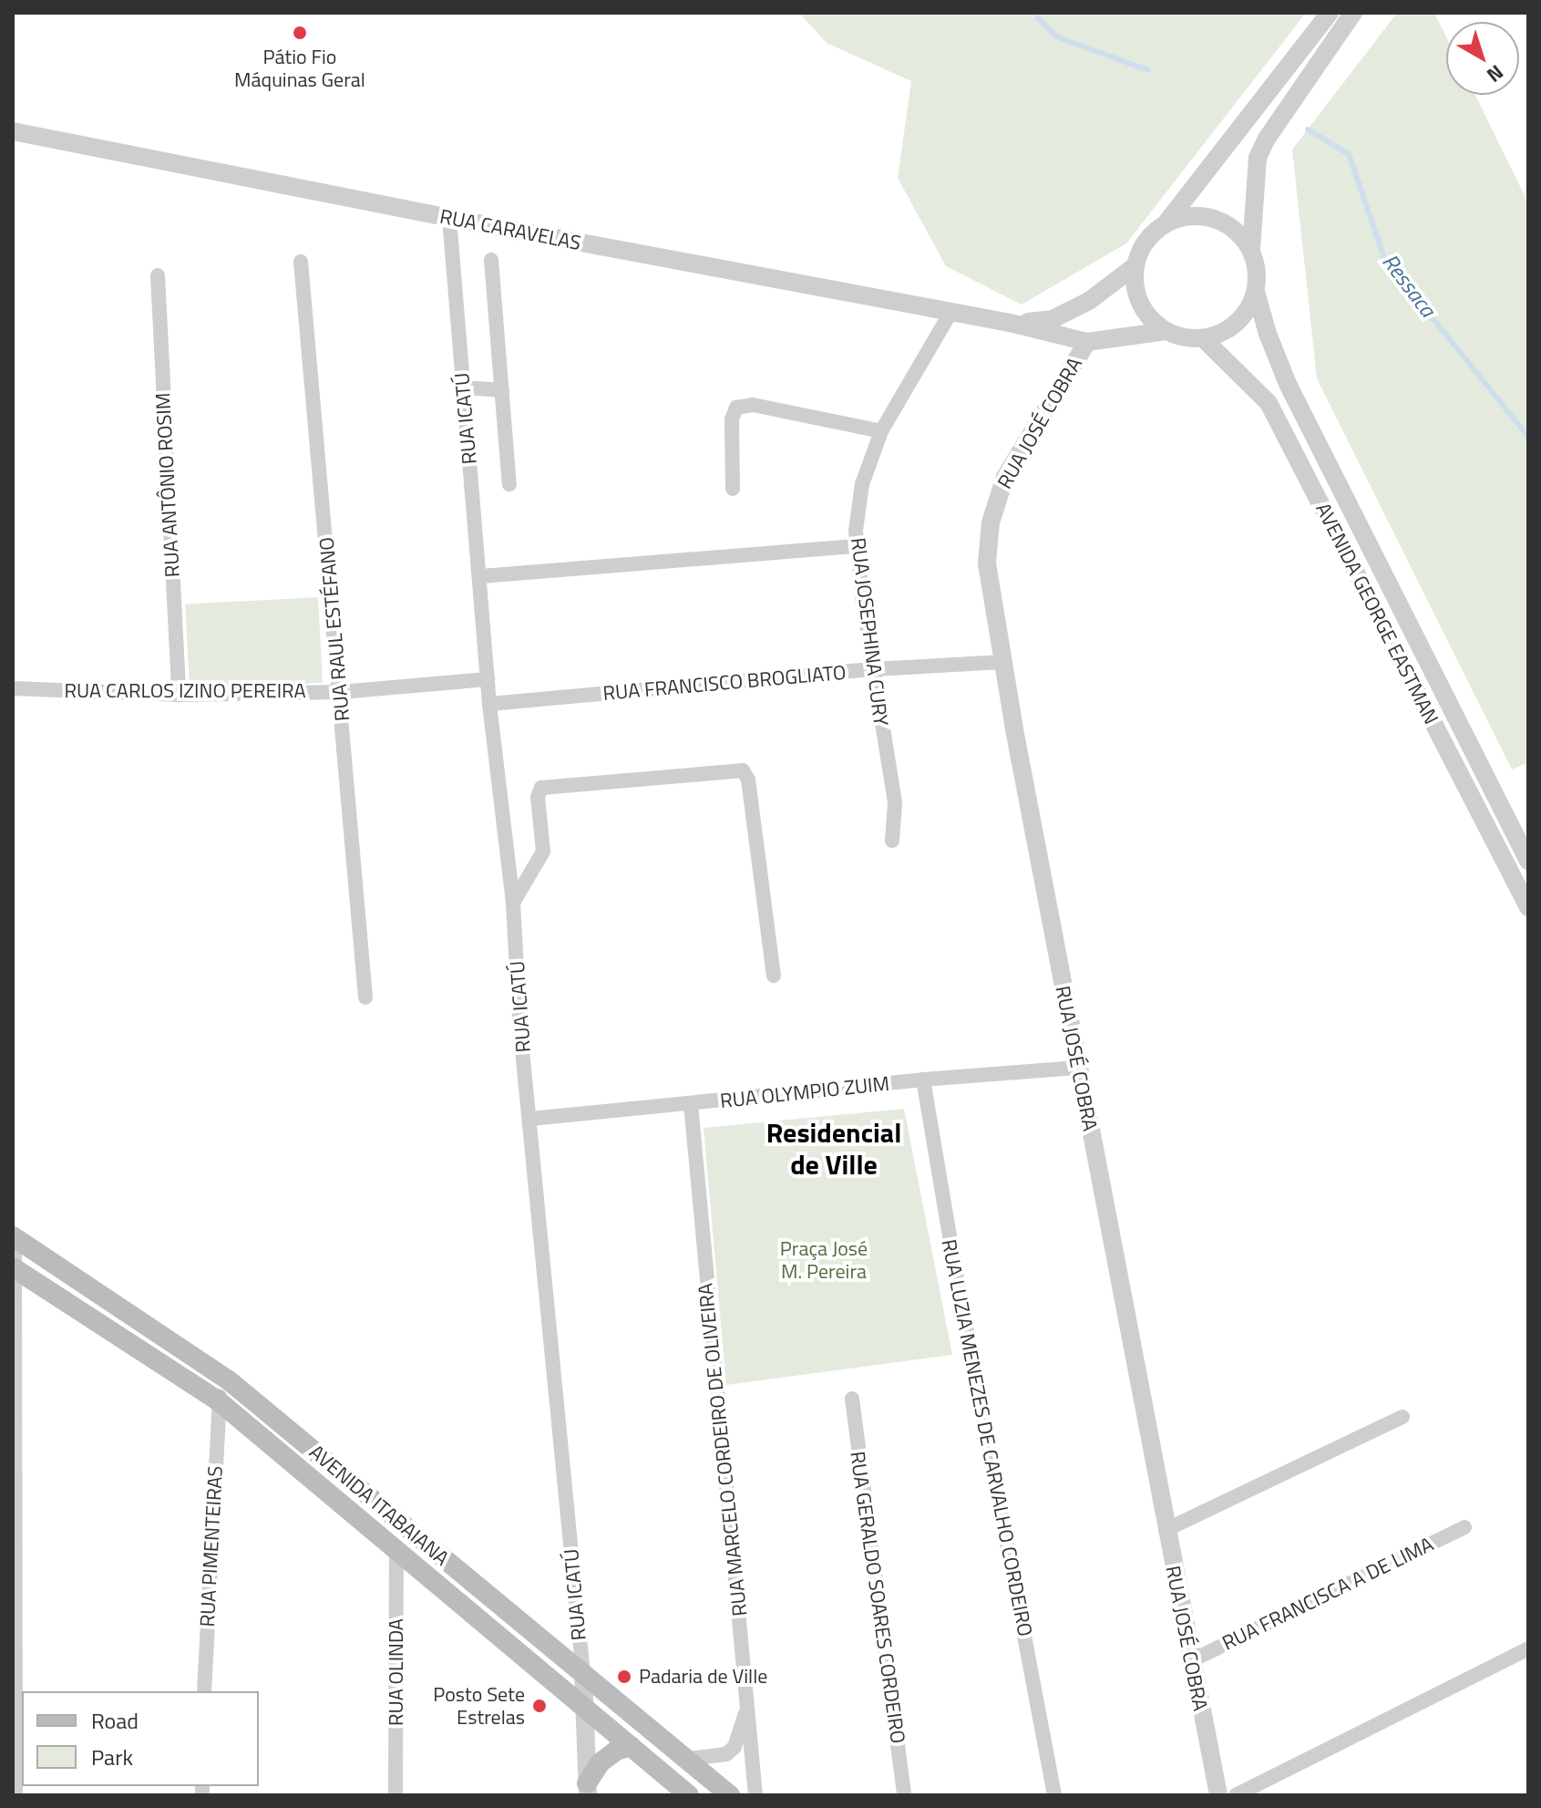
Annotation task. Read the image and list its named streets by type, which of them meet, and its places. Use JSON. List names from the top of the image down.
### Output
{
  "streets": {
    "main road": ["AVENIDA ITABAIANA"],
    "street": [
      "RUA CARAVELAS",
      "RUA ICATÚ",
      "RUA JOSÉ COBRA",
      "RUA ANTÔNIO ROSIM",
      "AVENIDA GEORGE EASTMAN",
      "RUA RAUL ESTÉFANO",
      "RUA JOSEPHINA CURY",
      "RUA FRANCISCO BROGLIATO",
      "RUA CARLOS IZINO PEREIRA",
      "RUA OLYMPIO ZUIM",
      "RUA LUZIA MENEZES DE CARVALHO CORDEIRO",
      "RUA MARCELO CORDEIRO DE OLIVEIRA",
      "RUA PIMENTEIRAS",
      "RUA FRANCISCA A DE LIMA",
      "RUA GERALDO SOARES CORDEIRO",
      "RUA OLINDA"
    ]
  },
  "crossings": [
    ["RUA CARAVELAS", "RUA ICATÚ"],
    ["RUA CARAVELAS", "RUA JOSEPHINA CURY"],
    ["RUA ICATÚ", "RUA FRANCISCO BROGLIATO"],
    ["RUA ICATÚ", "RUA CARLOS IZINO PEREIRA"],
    ["RUA ICATÚ", "RUA OLYMPIO ZUIM"],
    ["RUA ICATÚ", "AVENIDA ITABAIANA"],
    ["RUA JOSÉ COBRA", "RUA FRANCISCO BROGLIATO"],
    ["RUA JOSÉ COBRA", "RUA OLYMPIO ZUIM"],
    ["RUA JOSÉ COBRA", "RUA FRANCISCA A DE LIMA"],
    ["RUA ANTÔNIO ROSIM", "RUA CARLOS IZINO PEREIRA"],
    ["RUA RAUL ESTÉFANO", "RUA CARLOS IZINO PEREIRA"],
    ["RUA JOSEPHINA CURY", "RUA FRANCISCO BROGLIATO"],
    ["RUA OLYMPIO ZUIM", "RUA LUZIA MENEZES DE CARVALHO CORDEIRO"],
    ["RUA OLYMPIO ZUIM", "RUA MARCELO CORDEIRO DE OLIVEIRA"],
    ["AVENIDA ITABAIANA", "RUA PIMENTEIRAS"],
    ["AVENIDA ITABAIANA", "RUA OLINDA"]
  ],
  "districts": ["Residencial de Ville"],
  "water": ["Ressaca"],
  "parks": ["Praça José M. Pereira"],
  "places": ["Pátio Fio Máquinas Geral", "Padaria de Ville", "Posto Sete Estrelas"],
  "legend": ["Road", "Park"],
  "north": "bottom right"
}
